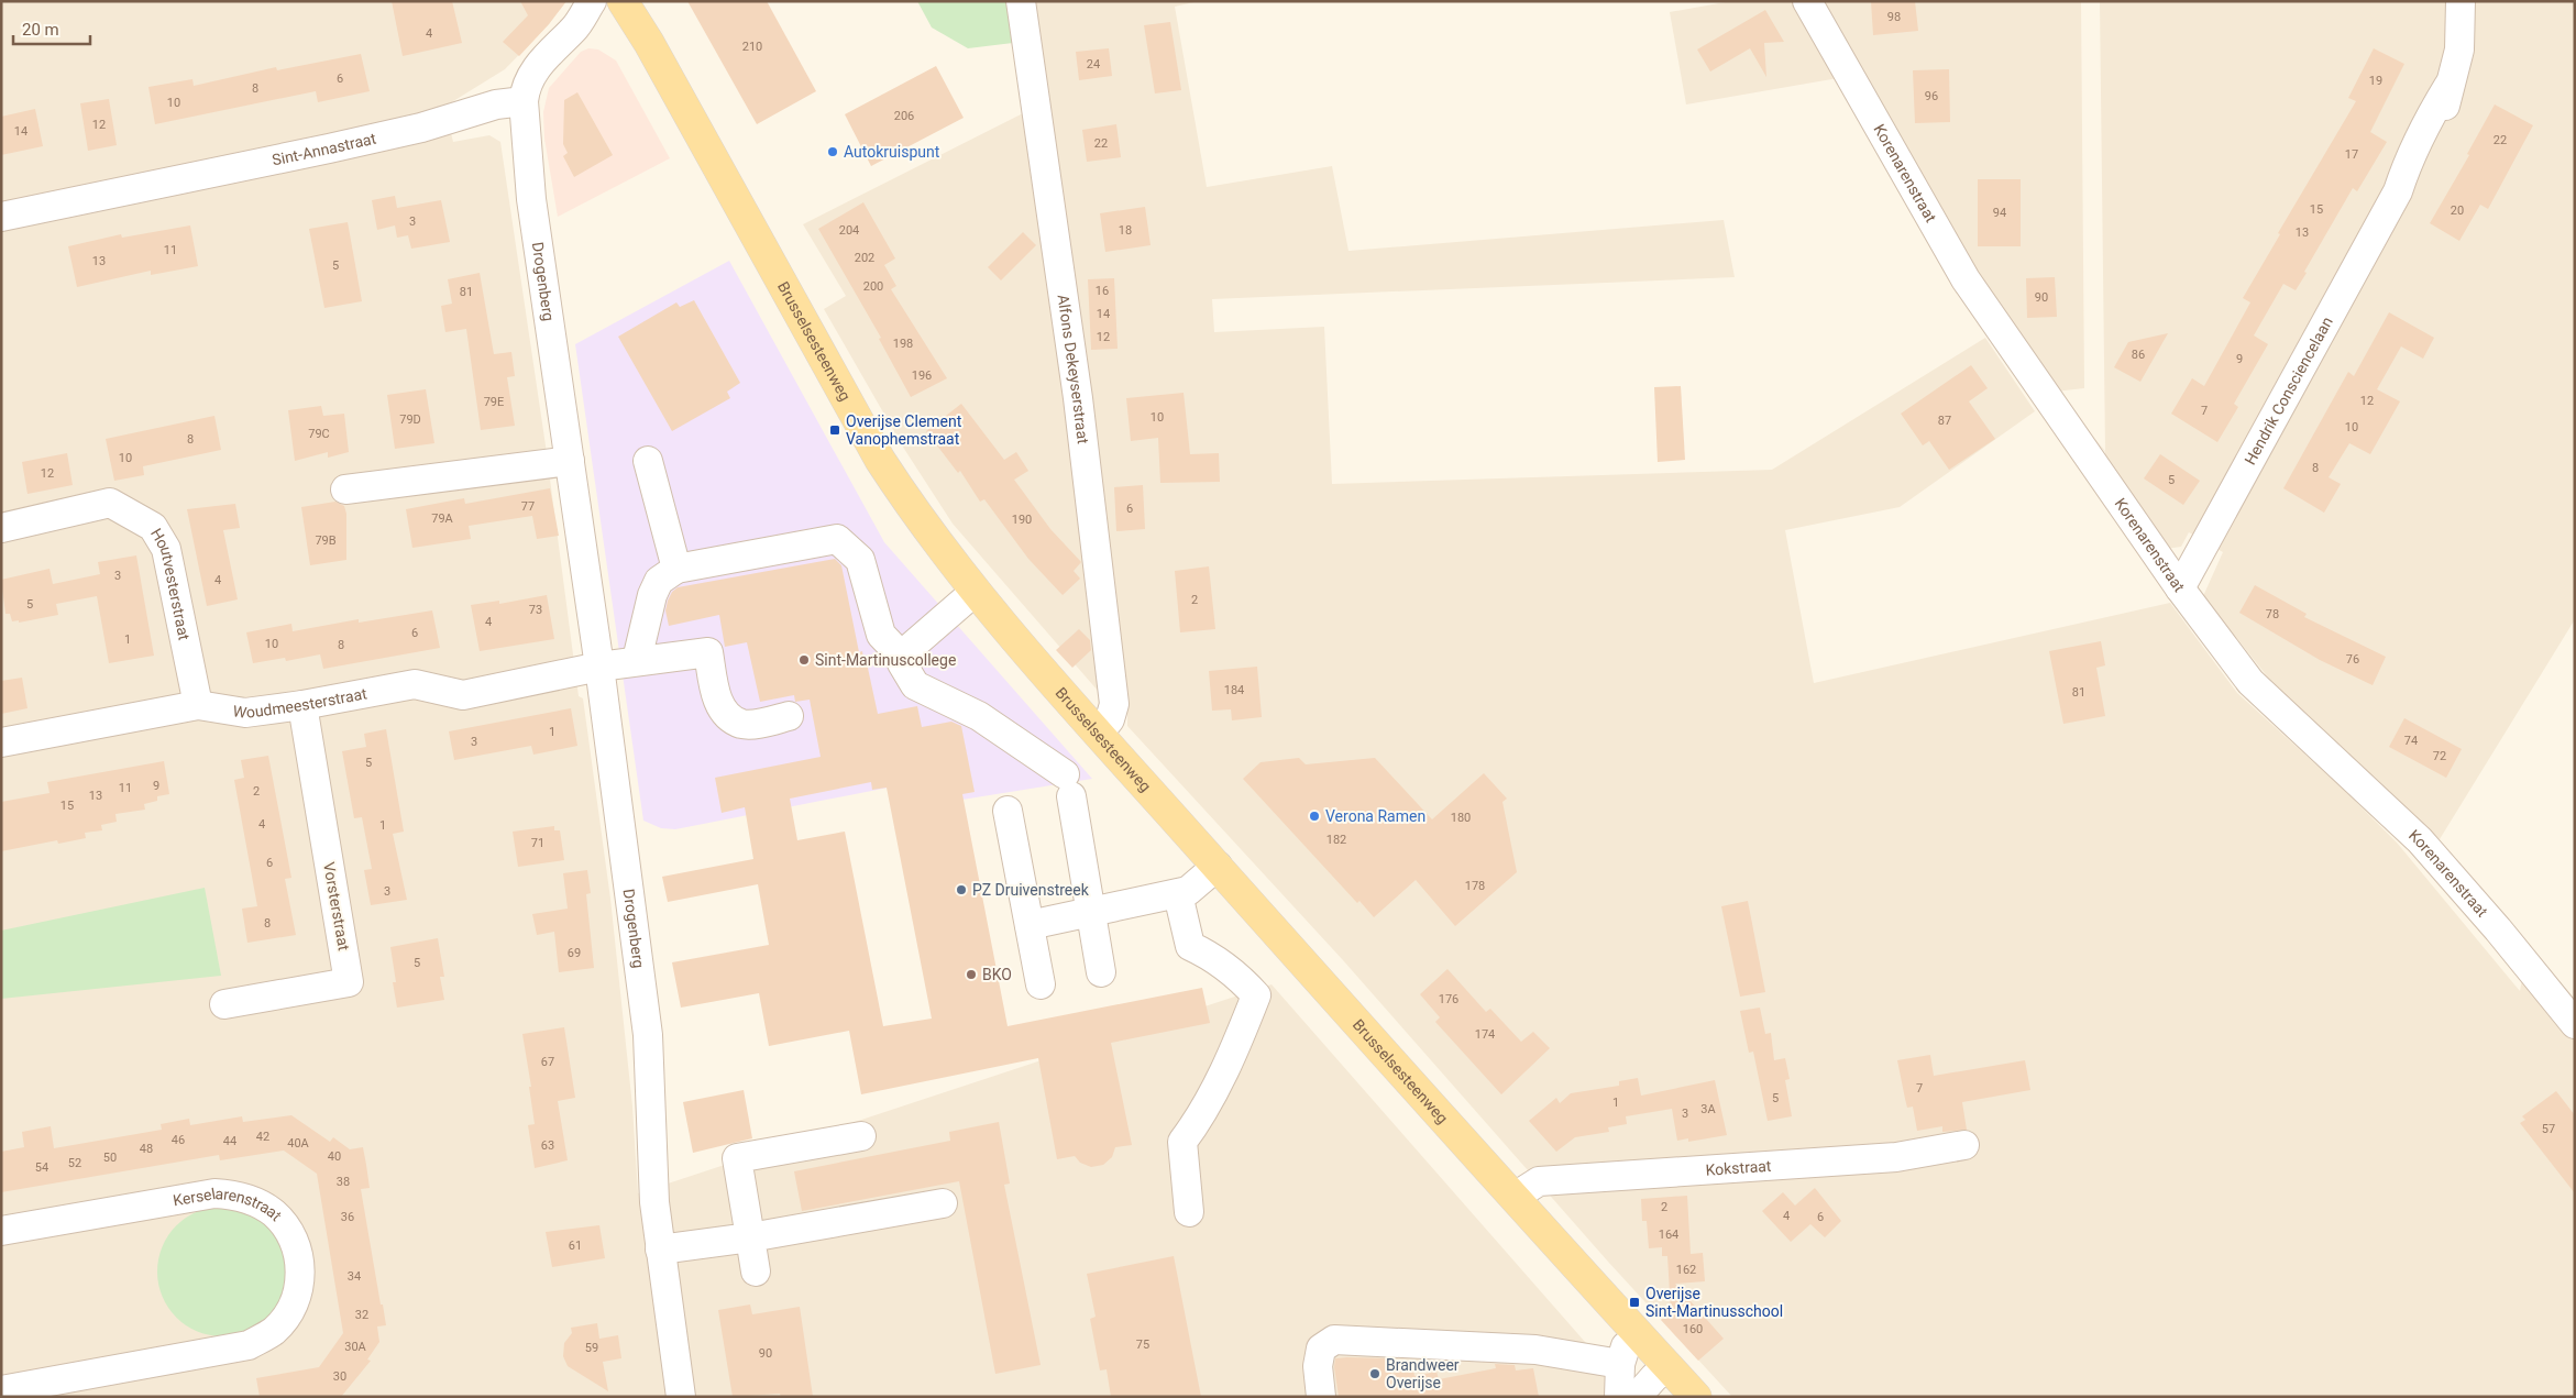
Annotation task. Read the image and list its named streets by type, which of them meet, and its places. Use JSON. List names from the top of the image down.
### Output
{
  "streets": {
    "main road": ["Brusselsesteenweg"],
    "street": [
      "Sint-Annastraat",
      "Korenarenstraat",
      "Drogenberg",
      "Alfons Dekeyserstraat",
      "Hendrik Consciencelaan",
      "Houtvesterstraat",
      "Woudmeesterstraat",
      "Vorsterstraat",
      "Kokstraat",
      "Kerselarenstraat"
    ]
  },
  "crossings": [
    ["Sint-Annastraat", "Drogenberg"],
    ["Korenarenstraat", "Hendrik Consciencelaan"],
    ["Drogenberg", "Woudmeesterstraat"],
    ["Brusselsesteenweg", "Alfons Dekeyserstraat"],
    ["Brusselsesteenweg", "Kokstraat"],
    ["Houtvesterstraat", "Woudmeesterstraat"],
    ["Woudmeesterstraat", "Vorsterstraat"]
  ],
  "places": {
    "other": [
      "Autokruispunt",
      "Sint-Martinuscollege",
      "Verona Ramen",
      "PZ Druivenstreek",
      "BKO",
      "Brandweer Overijse"
    ],
    "transit": ["Overijse Clement Vanophemstraat", "Overijse Sint-Martinusschool"]
  },
  "house_numbers": [
    "98",
    "4",
    "210",
    "24",
    "6",
    "19",
    "8",
    "96",
    "10",
    "206",
    "12",
    "14",
    "22",
    "22",
    "17",
    "15",
    "20",
    "94",
    "3",
    "204",
    "18",
    "13",
    "11",
    "202",
    "13",
    "5",
    "200",
    "16",
    "81",
    "90",
    "14",
    "12",
    "198",
    "86",
    "9",
    "196",
    "12",
    "79E",
    "7",
    "10",
    "79D",
    "87",
    "10",
    "79C",
    "8",
    "10",
    "8",
    "12",
    "5",
    "77",
    "6",
    "79A",
    "190",
    "79B",
    "3",
    "4",
    "2",
    "5",
    "73",
    "78",
    "4",
    "6",
    "1",
    "10",
    "8",
    "76",
    "184",
    "81",
    "1",
    "74",
    "3",
    "72",
    "5",
    "9",
    "11",
    "2",
    "13",
    "15",
    "180",
    "4",
    "1",
    "182",
    "71",
    "6",
    "178",
    "3",
    "8",
    "69",
    "5",
    "176",
    "174",
    "67",
    "7",
    "5",
    "1",
    "3A",
    "3",
    "57",
    "42",
    "46",
    "44",
    "40A",
    "63",
    "48",
    "40",
    "50",
    "52",
    "54",
    "38",
    "2",
    "4",
    "36",
    "6",
    "164",
    "61",
    "162",
    "34",
    "32",
    "160",
    "75",
    "30A",
    "59",
    "90",
    "30"
  ],
  "scale_bar": "20 m"
}
